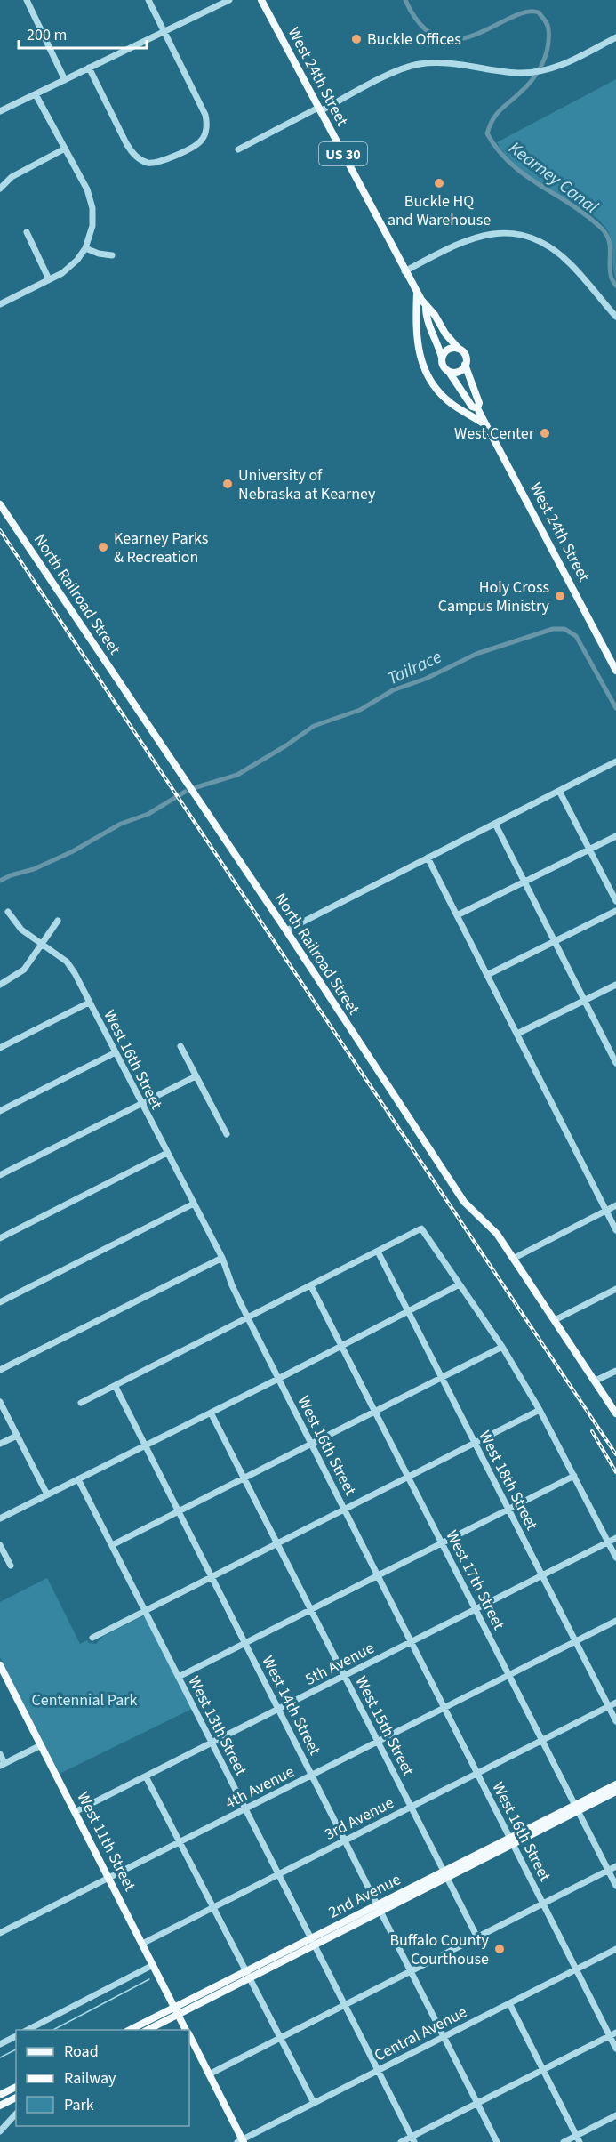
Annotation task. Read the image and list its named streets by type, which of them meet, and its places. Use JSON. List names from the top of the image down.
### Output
{
  "streets": {
    "main road": [
      "West 24th Street",
      "US 30",
      "North Railroad Street",
      "West 11th Street",
      "2nd Avenue"
    ],
    "street": [
      "West 16th Street",
      "West 18th Street",
      "West 17th Street",
      "5th Avenue",
      "West 14th Street",
      "West 13th Street",
      "West 15th Street",
      "4th Avenue",
      "3rd Avenue",
      "Central Avenue"
    ]
  },
  "crossings": [
    ["West 24th Street", "US 30"],
    ["West 16th Street", "5th Avenue"],
    ["West 16th Street", "4th Avenue"],
    ["West 16th Street", "3rd Avenue"],
    ["West 16th Street", "2nd Avenue"],
    ["West 16th Street", "Central Avenue"],
    ["West 18th Street", "5th Avenue"],
    ["West 18th Street", "4th Avenue"],
    ["West 18th Street", "3rd Avenue"],
    ["West 17th Street", "5th Avenue"],
    ["West 17th Street", "4th Avenue"],
    ["West 17th Street", "3rd Avenue"],
    ["West 17th Street", "2nd Avenue"],
    ["5th Avenue", "West 14th Street"],
    ["5th Avenue", "West 13th Street"],
    ["5th Avenue", "West 15th Street"],
    ["5th Avenue", "West 11th Street"],
    ["West 14th Street", "4th Avenue"],
    ["West 14th Street", "3rd Avenue"],
    ["West 14th Street", "2nd Avenue"],
    ["West 14th Street", "Central Avenue"],
    ["West 13th Street", "4th Avenue"],
    ["West 13th Street", "3rd Avenue"],
    ["West 13th Street", "2nd Avenue"],
    ["West 13th Street", "Central Avenue"],
    ["West 15th Street", "4th Avenue"],
    ["West 15th Street", "3rd Avenue"],
    ["West 15th Street", "2nd Avenue"],
    ["4th Avenue", "West 11th Street"],
    ["3rd Avenue", "West 11th Street"],
    ["West 11th Street", "2nd Avenue"],
    ["West 11th Street", "Central Avenue"]
  ],
  "water": ["Kearney Canal", "Tailrace"],
  "parks": ["Centennial Park"],
  "places": [
    "Buckle Offices",
    "Buckle HQ and Warehouse",
    "West Center",
    "University of Nebraska at Kearney",
    "Kearney Parks & Recreation",
    "Holy Cross Campus Ministry",
    "Buffalo County Courthouse"
  ],
  "legend": ["Road", "Railway", "Park"],
  "scale_bar": "200 m"
}
